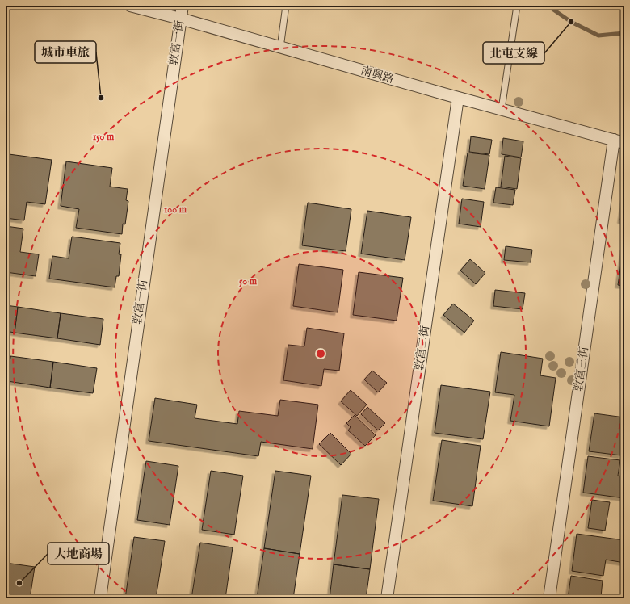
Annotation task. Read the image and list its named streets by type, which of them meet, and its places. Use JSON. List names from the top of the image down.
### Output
{
  "streets": {
    "street": [
      "敦富一街",
      "南興路",
      "敦富二街",
      "敦富三街"
    ]
  },
  "crossings": [
    ["敦富一街", "南興路"],
    ["南興路", "敦富二街"],
    ["南興路", "敦富三街"]
  ],
  "places": ["北屯支線", "城市車旅", "大地商場"],
  "rings": ["150 m", "100 m", "50 m"]
}
